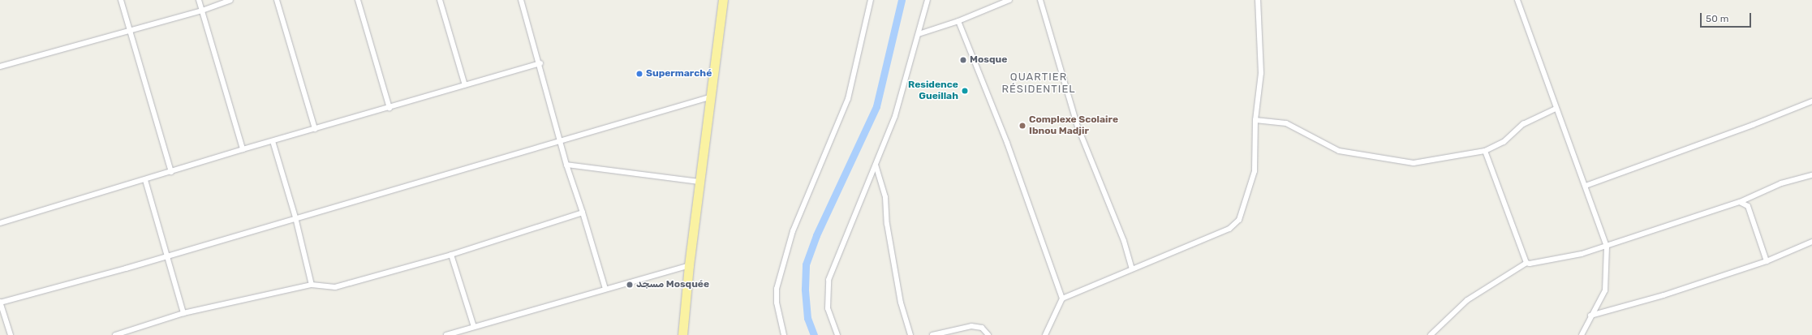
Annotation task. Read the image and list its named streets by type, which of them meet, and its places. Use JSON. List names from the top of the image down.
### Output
{
  "districts": ["QUARTIER RÉSIDENTIEL"],
  "places": [
    "Mosque",
    "Supermarché",
    "Residence Gueillah",
    "Complexe Scolaire Ibnou Madjir",
    "مسجد Mosquée"
  ],
  "scale_bar": "50 m"
}
